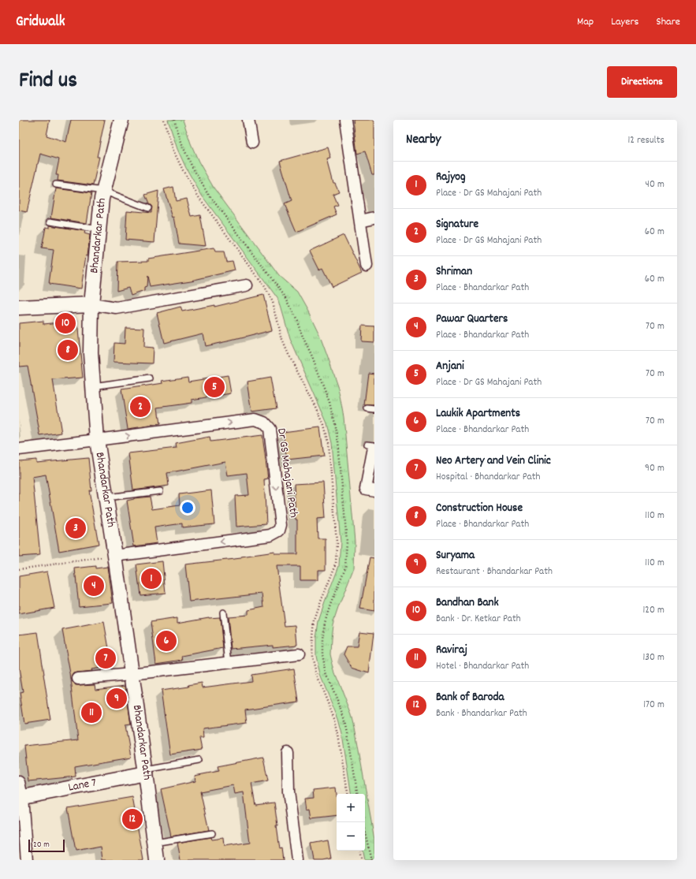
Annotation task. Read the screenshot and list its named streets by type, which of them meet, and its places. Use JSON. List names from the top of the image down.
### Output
{
  "streets": {
    "street": ["Bhandarkar Path", "Dr GS Mahajani Path", "Lane 7"]
  },
  "crossings": [
    ["Bhandarkar Path", "Dr GS Mahajani Path"],
    ["Bhandarkar Path", "Lane 7"]
  ],
  "scale_bar": "20 m",
  "page": {
    "header": "Gridwalk",
    "nav": ["Map", "Layers", "Share"],
    "title": "Find us",
    "buttons": "Directions",
    "heading": ["Nearby", "12 results"],
    "list": [
      {
        "mark": "1",
        "name": "Rajyog",
        "note": "Place · Dr GS Mahajani Path",
        "value": "40 m"
      },
      {
        "mark": "2",
        "name": "Signature",
        "note": "Place · Dr GS Mahajani Path",
        "value": "60 m"
      },
      {
        "mark": "3",
        "name": "Shriman",
        "note": "Place · Bhandarkar Path",
        "value": "60 m"
      },
      {
        "mark": "4",
        "name": "Pawar Quarters",
        "note": "Place · Bhandarkar Path",
        "value": "70 m"
      },
      {
        "mark": "5",
        "name": "Anjani",
        "note": "Place · Dr GS Mahajani Path",
        "value": "70 m"
      },
      {
        "mark": "6",
        "name": "Laukik Apartments",
        "note": "Place · Bhandarkar Path",
        "value": "70 m"
      },
      {
        "mark": "7",
        "name": "Neo Artery and Vein Clinic",
        "note": "Hospital · Bhandarkar Path",
        "value": "90 m"
      },
      {
        "mark": "8",
        "name": "Construction House",
        "note": "Place · Bhandarkar Path",
        "value": "110 m"
      },
      {
        "mark": "9",
        "name": "Suryama",
        "note": "Restaurant · Bhandarkar Path",
        "value": "110 m"
      },
      {
        "mark": "10",
        "name": "Bandhan Bank",
        "note": "Bank · Dr. Ketkar Path",
        "value": "120 m"
      },
      {
        "mark": "11",
        "name": "Raviraj",
        "note": "Hotel · Bhandarkar Path",
        "value": "130 m"
      },
      {
        "mark": "12",
        "name": "Bank of Baroda",
        "note": "Bank · Bhandarkar Path",
        "value": "170 m"
      }
    ],
    "pins": [
      "10",
      "8",
      "5",
      "2",
      "3",
      "1",
      "4",
      "6",
      "7",
      "9",
      "11",
      "12"
    ],
    "map_buttons": ["+", "−"],
    "scale": "20 m"
  }
}
